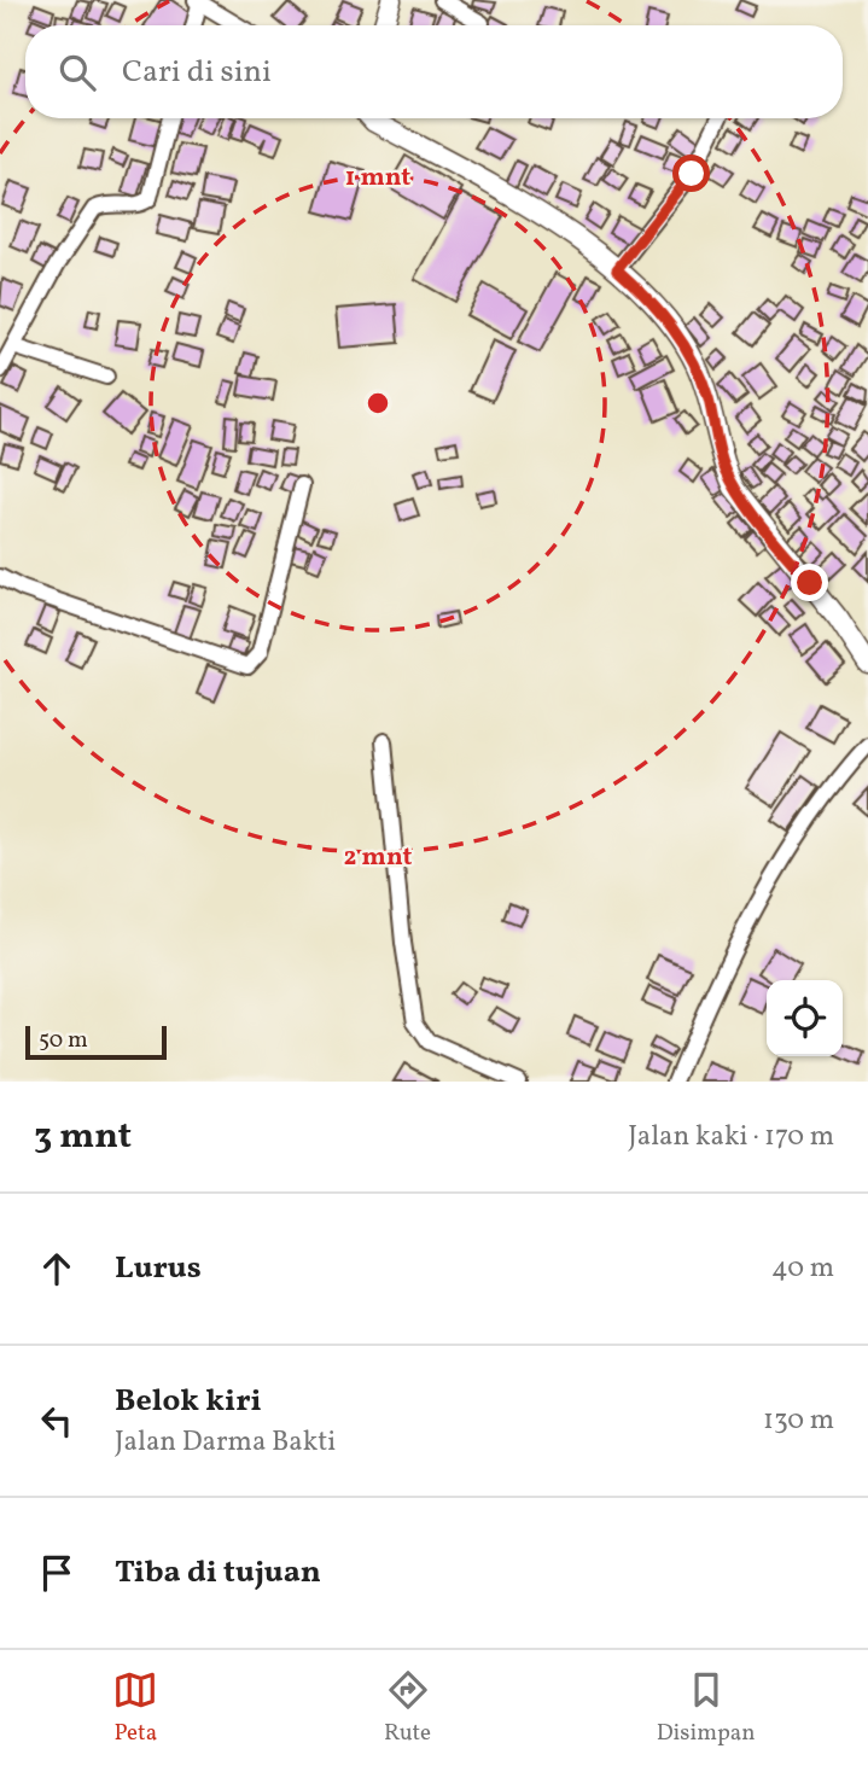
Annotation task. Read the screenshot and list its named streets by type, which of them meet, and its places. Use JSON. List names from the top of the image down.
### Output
{
  "scale_bar": "50 m",
  "page": {
    "search": "Cari di sini",
    "scale": "50 m",
    "heading": ["3 mnt", "Jalan kaki · 170 m"],
    "list": [
      ["Lurus", "40 m"],
      ["Belok kiri", "Jalan Darma Bakti", "130 m"],
      "Tiba di tujuan"
    ],
    "nav": ["Peta", "Rute", "Disimpan"]
  },
  "rings": ["1 mnt", "2 mnt"]
}
